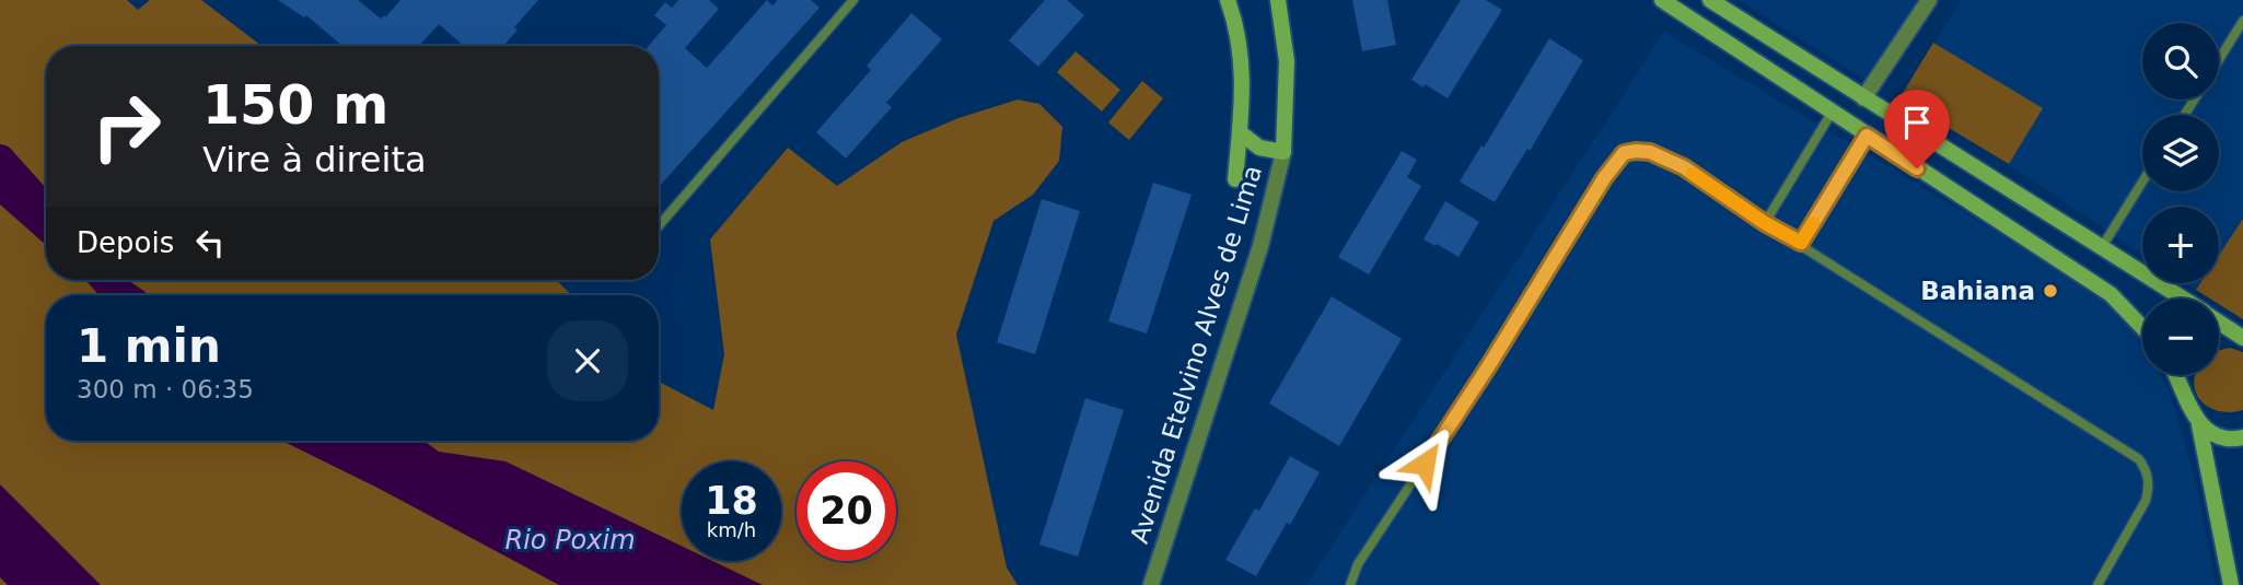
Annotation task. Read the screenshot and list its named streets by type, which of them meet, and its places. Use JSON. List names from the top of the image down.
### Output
{
  "streets": {
    "main road": ["Avenida Etelvino Alves de Lima"]
  },
  "water": ["Rio Poxim"],
  "places": ["Bahiana"],
  "page": {
    "map_buttons": ["+", "−"],
    "turn": ["150 m", "Vire à direita"],
    "then": "Depois",
    "heading": ["1 min", "300 m · 06:35"],
    "speed": "18 km/h",
    "limit": "20"
  }
}
